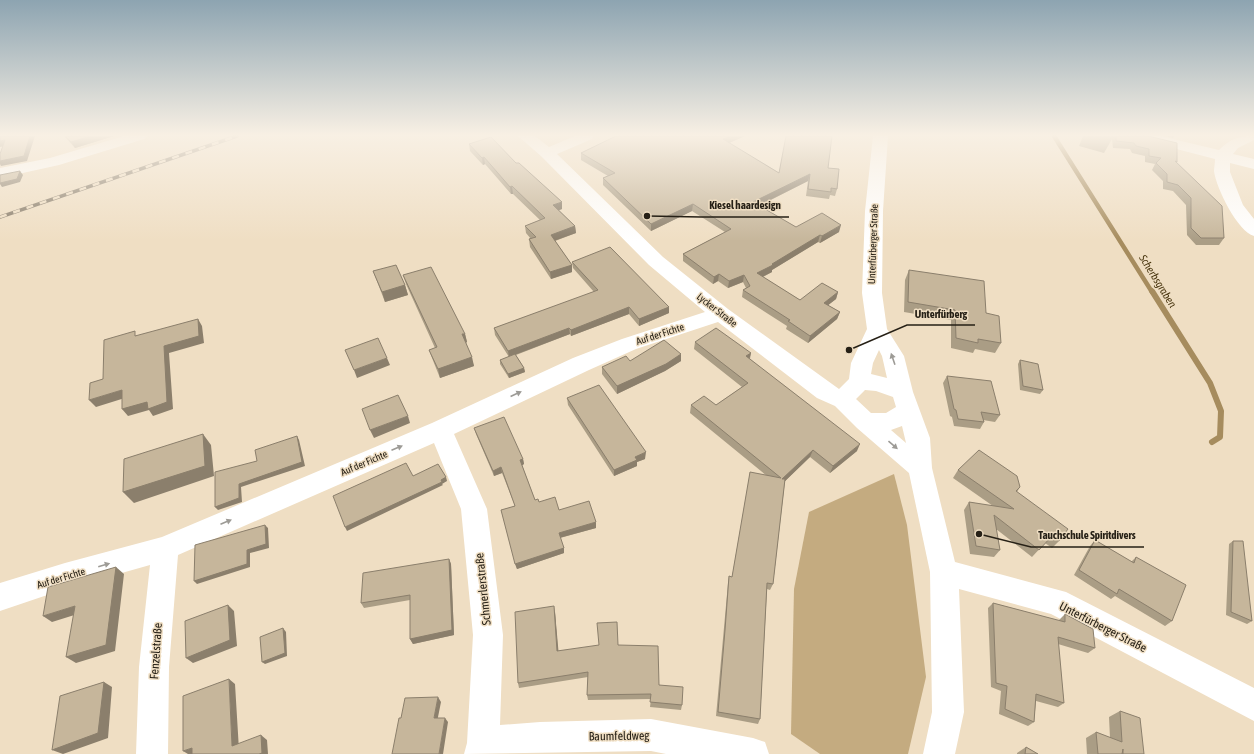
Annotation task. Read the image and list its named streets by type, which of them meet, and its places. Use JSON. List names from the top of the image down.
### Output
{
  "streets": {
    "street": [
      "Unterfürberger Straße",
      "Lycker Straße",
      "Auf der Fichte",
      "Schmerlerstraße",
      "Fenzelstraße",
      "Baumfeldweg"
    ]
  },
  "crossings": [
    ["Unterfürberger Straße", "Lycker Straße"],
    ["Lycker Straße", "Auf der Fichte"],
    ["Auf der Fichte", "Schmerlerstraße"],
    ["Auf der Fichte", "Fenzelstraße"],
    ["Schmerlerstraße", "Baumfeldweg"]
  ],
  "one_way": ["Auf der Fichte"],
  "water": ["Scherbsgraben"],
  "places": ["Kiesel haardesign", "Unterfürberg", "Tauchschule Spiritdivers"]
}
